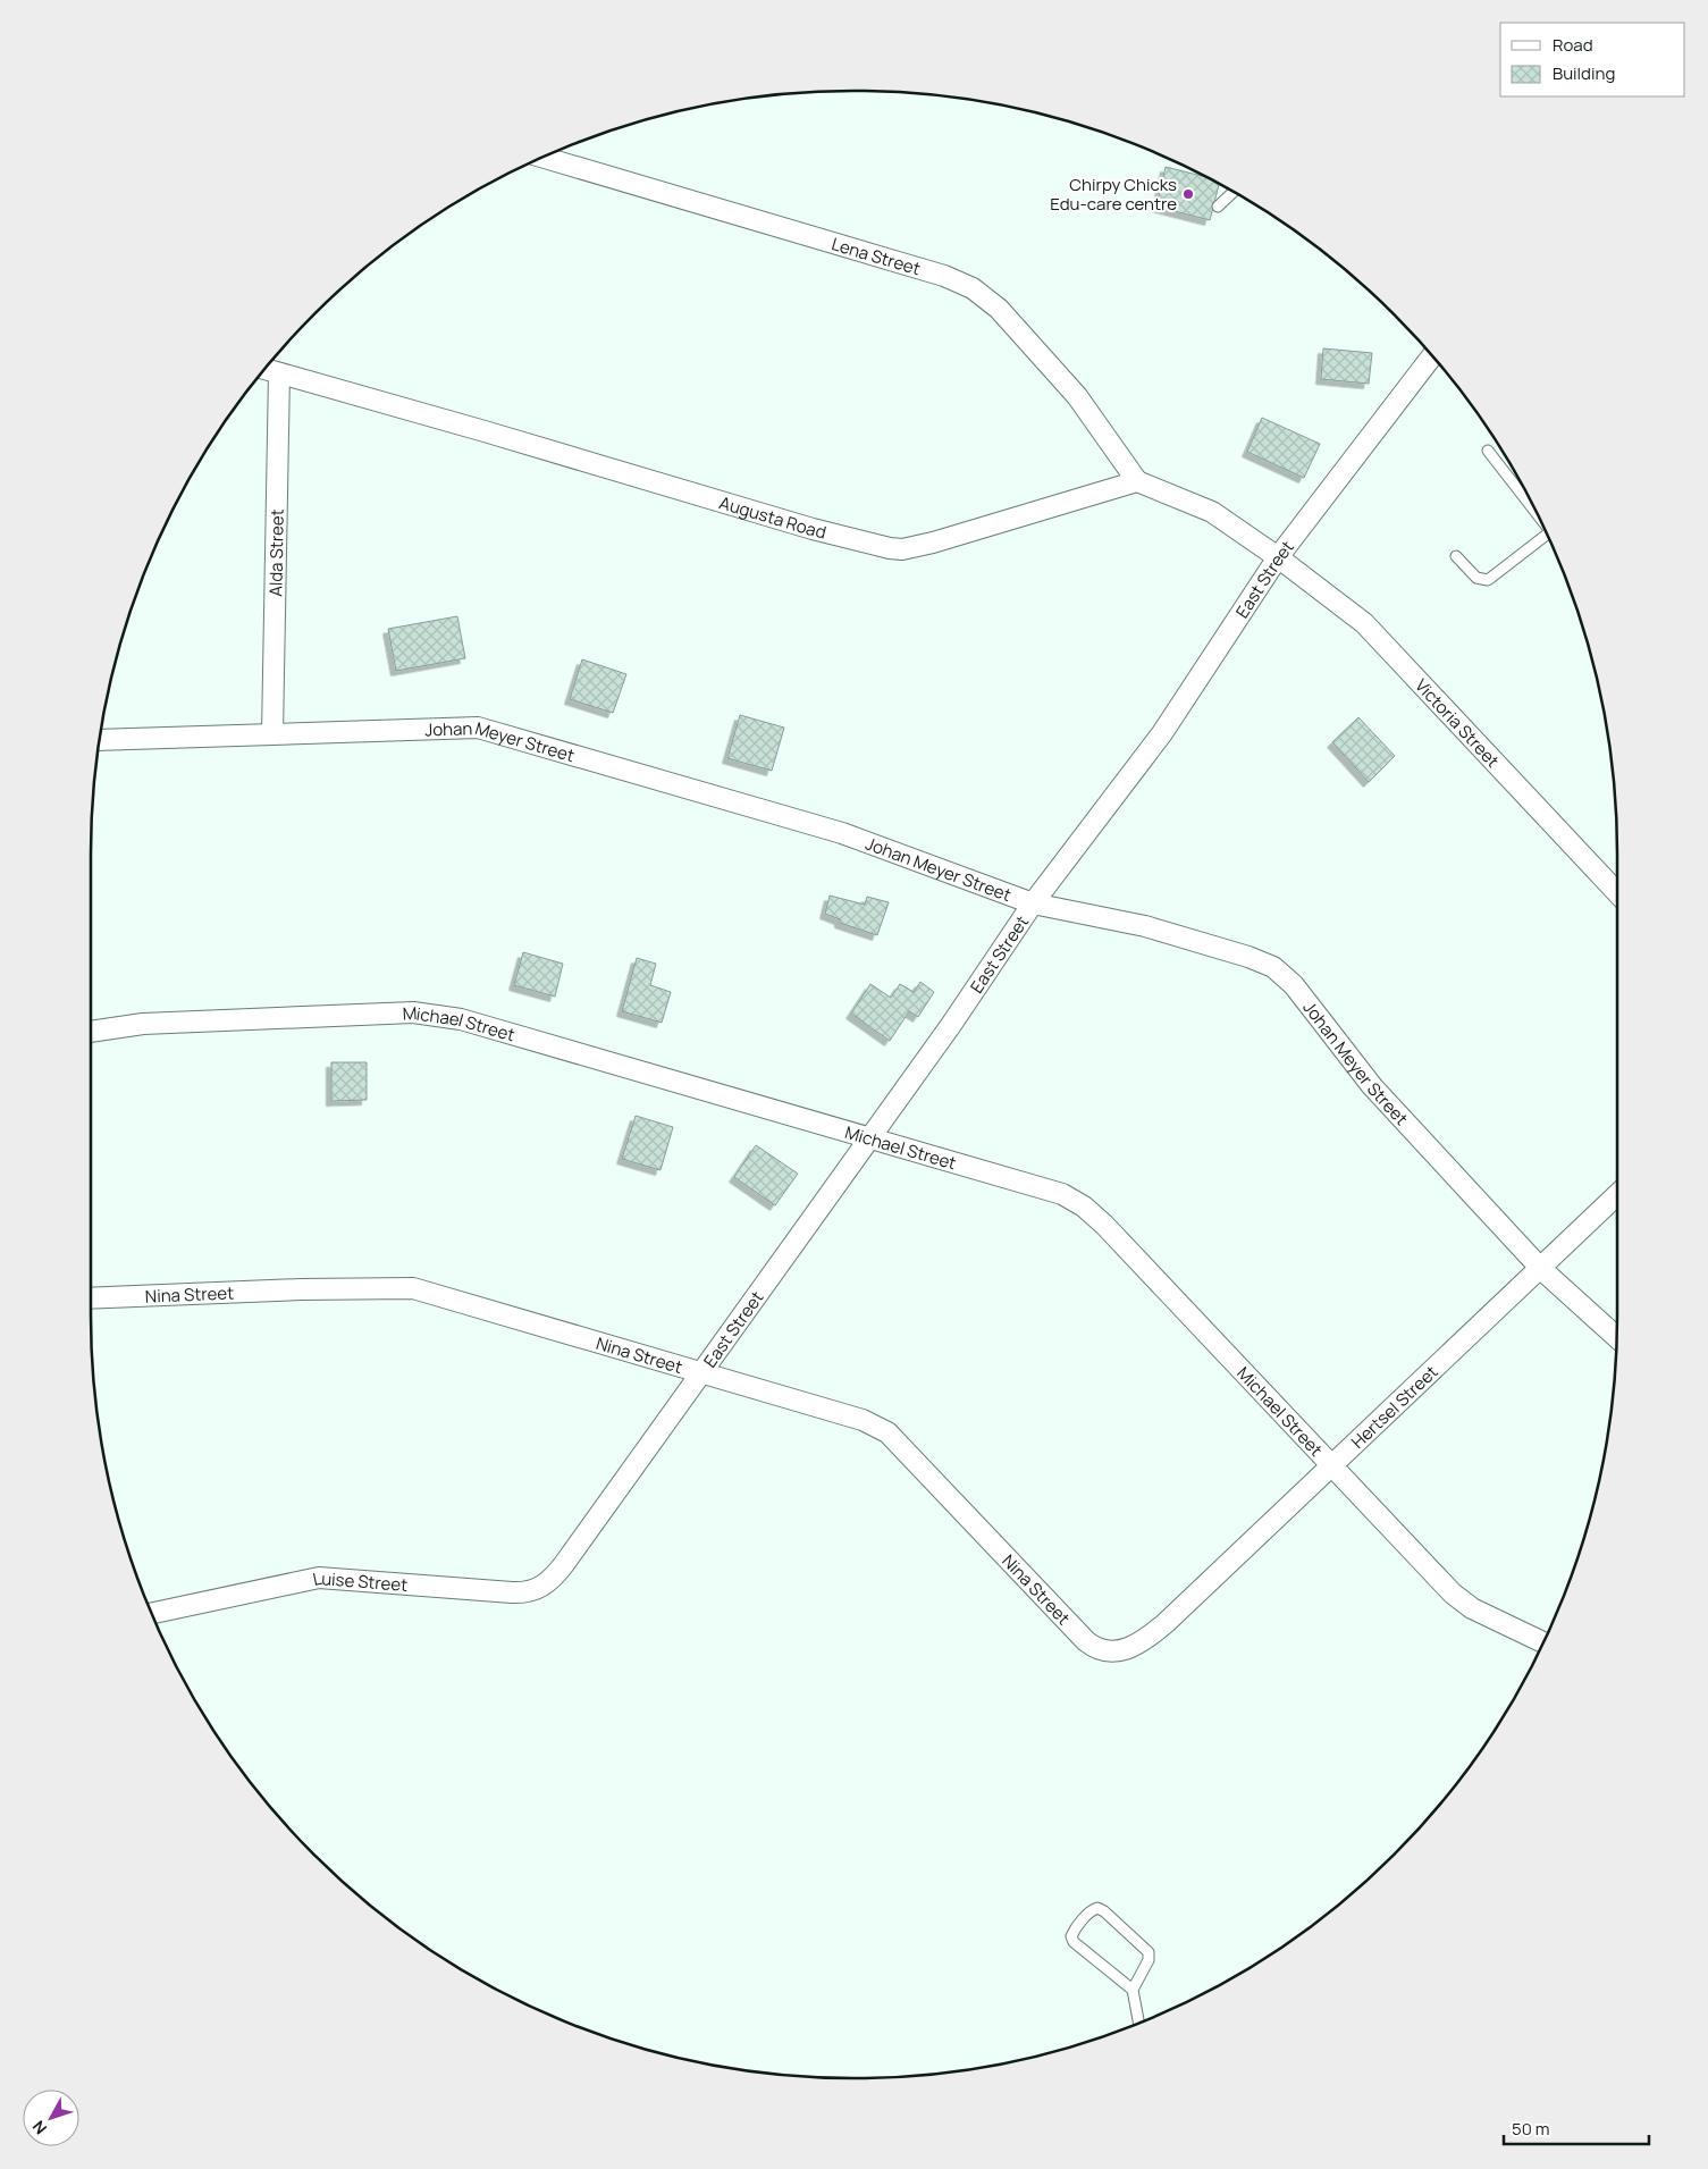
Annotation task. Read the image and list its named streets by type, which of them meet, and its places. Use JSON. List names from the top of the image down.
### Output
{
  "streets": {
    "street": [
      "Lena Street",
      "Augusta Road",
      "Alda Street",
      "East Street",
      "Victoria Street",
      "Johan Meyer Street",
      "Michael Street",
      "Nina Street",
      "Hertsel Street",
      "Luise Street"
    ]
  },
  "crossings": [
    ["Lena Street", "Augusta Road"],
    ["Augusta Road", "Alda Street"],
    ["Alda Street", "Johan Meyer Street"],
    ["East Street", "Victoria Street"],
    ["East Street", "Johan Meyer Street"],
    ["East Street", "Michael Street"],
    ["East Street", "Nina Street"],
    ["East Street", "Luise Street"],
    ["Johan Meyer Street", "Hertsel Street"],
    ["Michael Street", "Hertsel Street"],
    ["Nina Street", "Hertsel Street"]
  ],
  "places": ["Chirpy Chicks Edu-care centre"],
  "legend": ["Road", "Building"],
  "scale_bar": "50 m",
  "north": "bottom left"
}
